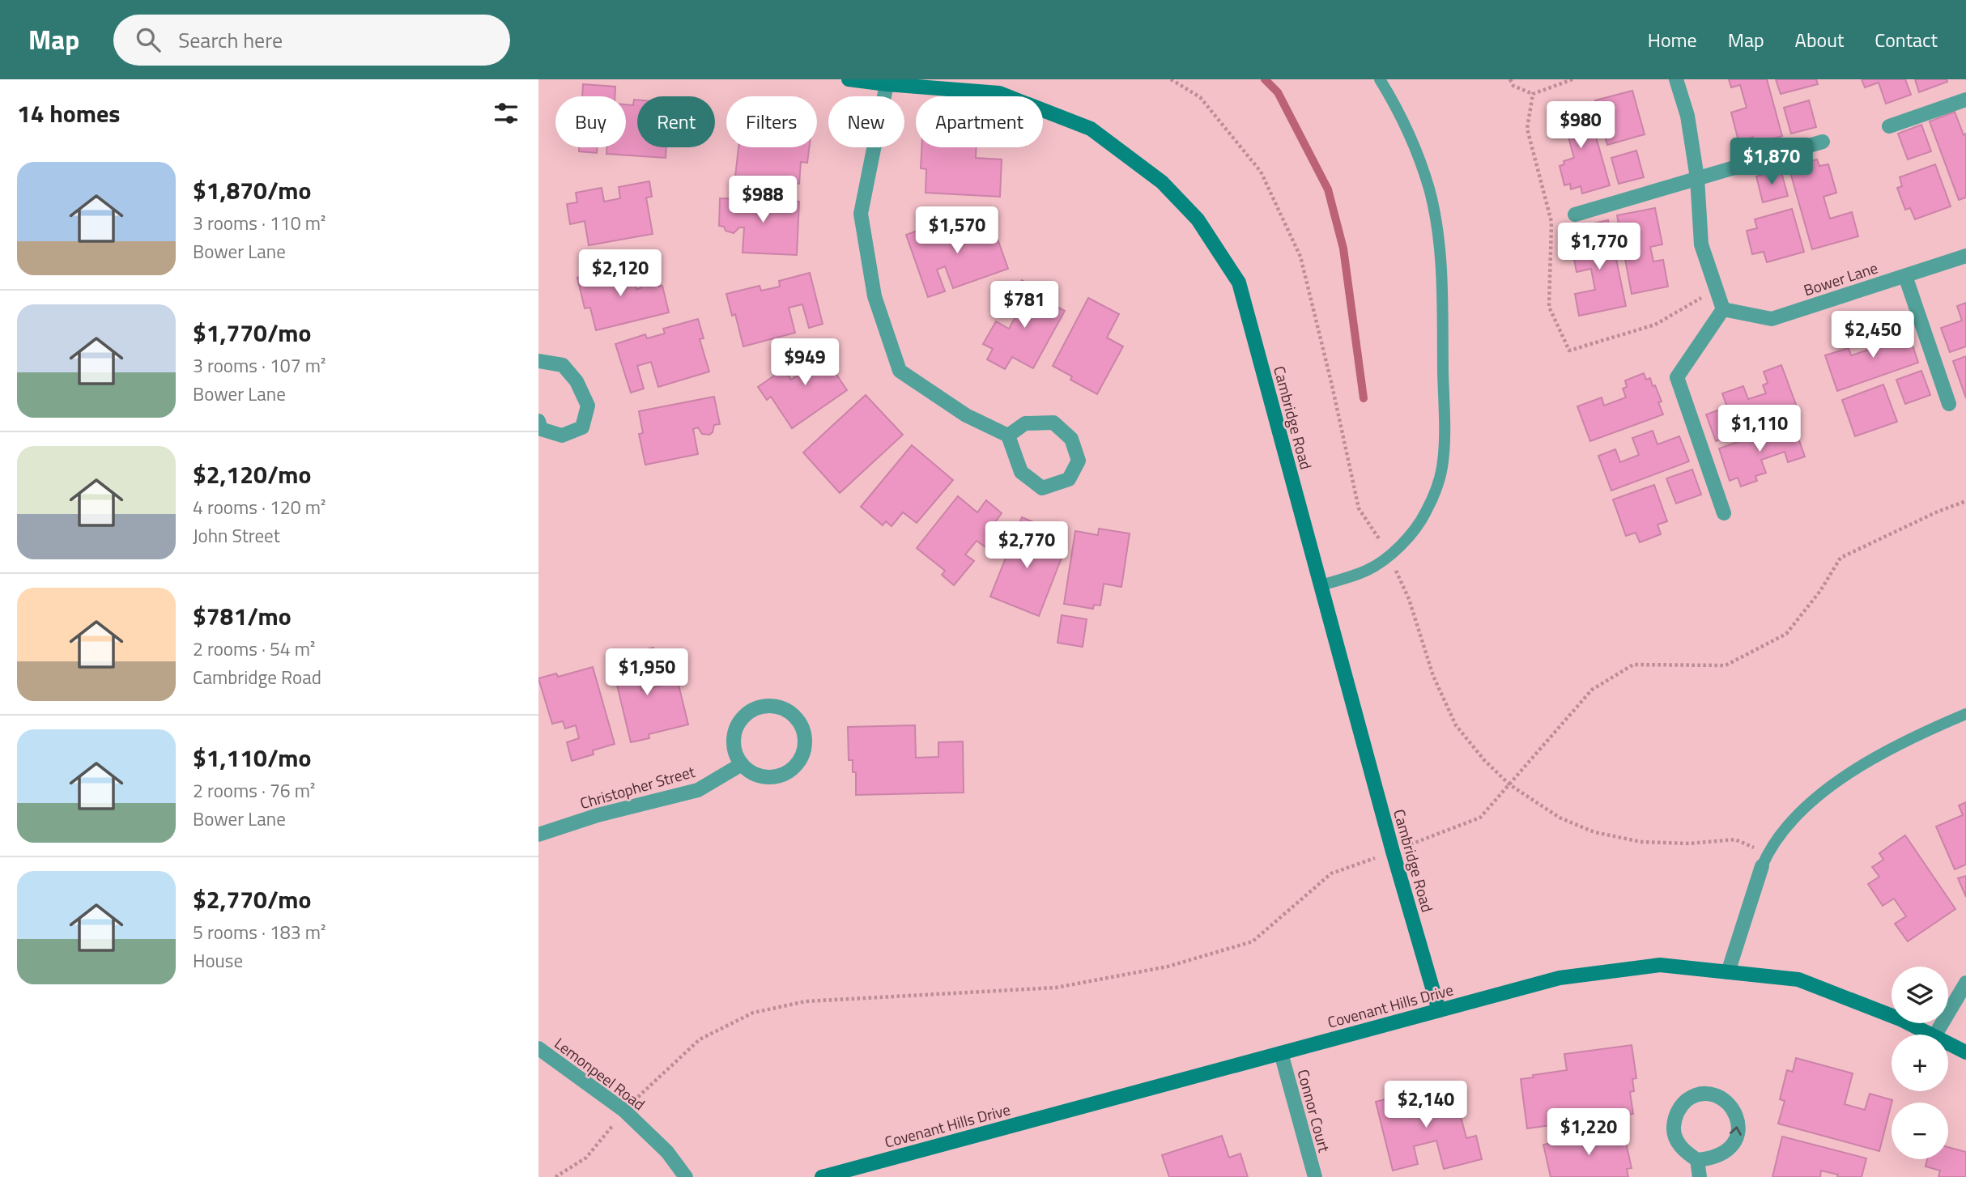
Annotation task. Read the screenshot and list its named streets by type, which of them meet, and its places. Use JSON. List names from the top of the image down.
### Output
{
  "streets": {
    "street": [
      "Bower Lane",
      "Cambridge Road",
      "Christopher Street",
      "Covenant Hills Drive",
      "Lemonpeel Road",
      "Connor Court"
    ]
  },
  "crossings": [
    ["Cambridge Road", "Covenant Hills Drive"],
    ["Covenant Hills Drive", "Connor Court"]
  ],
  "page": {
    "header": "Map",
    "search": "Search here",
    "nav": [
      "Home",
      "Map",
      "About",
      "Contact"
    ],
    "heading": "14 homes",
    "chip": [
      "Buy",
      "Rent",
      "Filters",
      "New",
      "Apartment"
    ],
    "price": [
      "$980",
      "$1,870",
      "$988",
      "$1,570",
      "$1,770",
      "$2,120",
      "$781",
      "$2,450",
      "$949",
      "$1,110",
      "$2,770",
      "$1,950",
      "$2,140",
      "$1,220"
    ],
    "list": [
      {
        "name": "$1,870/mo",
        "note": "3 rooms · 110 m² · Bower Lane"
      },
      {
        "name": "$1,770/mo",
        "note": "3 rooms · 107 m² · Bower Lane"
      },
      {
        "name": "$2,120/mo",
        "note": "4 rooms · 120 m² · John Street"
      },
      {
        "name": "$781/mo",
        "note": "2 rooms · 54 m² · Cambridge Road"
      },
      {
        "name": "$1,110/mo",
        "note": "2 rooms · 76 m² · Bower Lane"
      },
      {
        "name": "$2,770/mo",
        "note": "5 rooms · 183 m² · House"
      }
    ],
    "map_buttons": ["+", "−"]
  }
}
